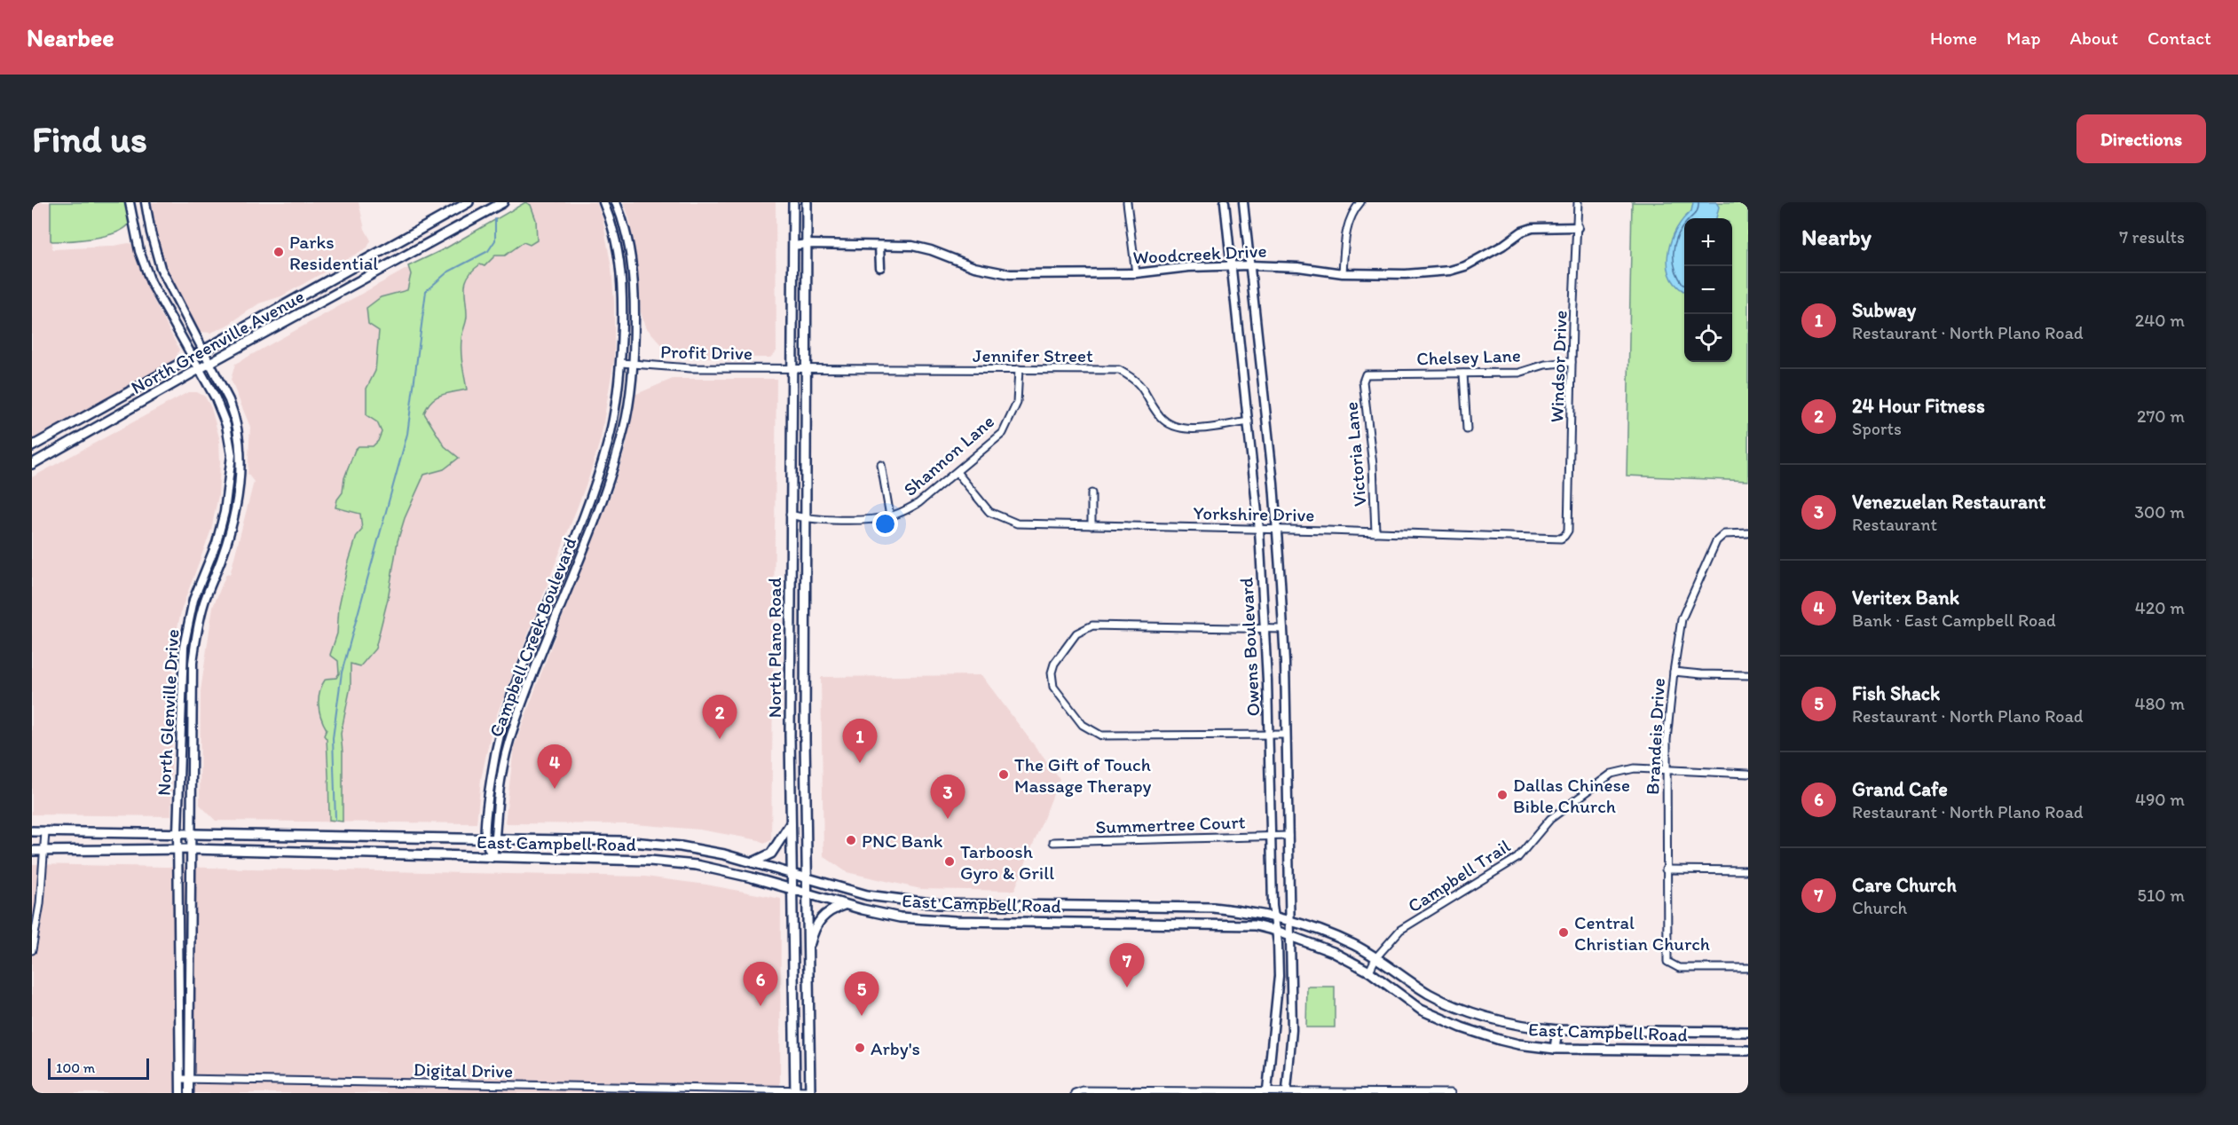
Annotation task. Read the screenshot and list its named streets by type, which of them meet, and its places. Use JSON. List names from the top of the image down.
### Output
{
  "streets": {
    "main road": ["North Greenville Avenue", "North Plano Road", "East Campbell Road"],
    "street": [
      "Woodcreek Drive",
      "Profit Drive",
      "Jennifer Street",
      "Chelsey Lane",
      "Windsor Drive",
      "Victoria Lane",
      "Shannon Lane",
      "Yorkshire Drive",
      "Campbell Creek Boulevard",
      "Owens Boulevard",
      "North Glenville Drive",
      "Brandeis Drive",
      "Summertree Court",
      "Campbell Trail",
      "Digital Drive"
    ]
  },
  "crossings": [
    ["Woodcreek Drive", "Windsor Drive"],
    ["Woodcreek Drive", "Owens Boulevard"],
    ["Woodcreek Drive", "North Plano Road"],
    ["North Greenville Avenue", "North Glenville Drive"],
    ["Profit Drive", "Jennifer Street"],
    ["Profit Drive", "Campbell Creek Boulevard"],
    ["Profit Drive", "North Plano Road"],
    ["Jennifer Street", "Shannon Lane"],
    ["Jennifer Street", "Owens Boulevard"],
    ["Jennifer Street", "North Plano Road"],
    ["Chelsey Lane", "Windsor Drive"],
    ["Chelsey Lane", "Victoria Lane"],
    ["Windsor Drive", "Yorkshire Drive"],
    ["Victoria Lane", "Yorkshire Drive"],
    ["Shannon Lane", "Yorkshire Drive"],
    ["Shannon Lane", "North Plano Road"],
    ["Yorkshire Drive", "Owens Boulevard"],
    ["Campbell Creek Boulevard", "East Campbell Road"],
    ["Owens Boulevard", "Summertree Court"],
    ["Owens Boulevard", "East Campbell Road"],
    ["North Plano Road", "East Campbell Road"],
    ["North Plano Road", "Digital Drive"],
    ["North Glenville Drive", "East Campbell Road"],
    ["North Glenville Drive", "Digital Drive"],
    ["Brandeis Drive", "Campbell Trail"],
    ["East Campbell Road", "Campbell Trail"]
  ],
  "places": [
    "Parks Residential",
    "The Gift of Touch Massage Therapy",
    "Dallas Chinese Bible Church",
    "PNC Bank",
    "Tarboosh Gyro & Grill",
    "Central Christian Church",
    "Arby's"
  ],
  "scale_bar": "100 m",
  "page": {
    "header": "Nearbee",
    "nav": [
      "Home",
      "Map",
      "About",
      "Contact"
    ],
    "buttons": "Directions",
    "title": "Find us",
    "heading": ["Nearby", "7 results"],
    "map_buttons": ["+", "−"],
    "list": [
      {
        "mark": "1",
        "name": "Subway",
        "note": "Restaurant · North Plano Road",
        "value": "240 m"
      },
      {
        "mark": "2",
        "name": "24 Hour Fitness",
        "note": "Sports",
        "value": "270 m"
      },
      {
        "mark": "3",
        "name": "Venezuelan Restaurant",
        "note": "Restaurant",
        "value": "300 m"
      },
      {
        "mark": "4",
        "name": "Veritex Bank",
        "note": "Bank · East Campbell Road",
        "value": "420 m"
      },
      {
        "mark": "5",
        "name": "Fish Shack",
        "note": "Restaurant · North Plano Road",
        "value": "480 m"
      },
      {
        "mark": "6",
        "name": "Grand Cafe",
        "note": "Restaurant · North Plano Road",
        "value": "490 m"
      },
      {
        "mark": "7",
        "name": "Care Church",
        "note": "Church",
        "value": "510 m"
      }
    ],
    "pins": [
      "2",
      "1",
      "4",
      "3",
      "7",
      "6",
      "5"
    ],
    "scale": "100 m"
  }
}
